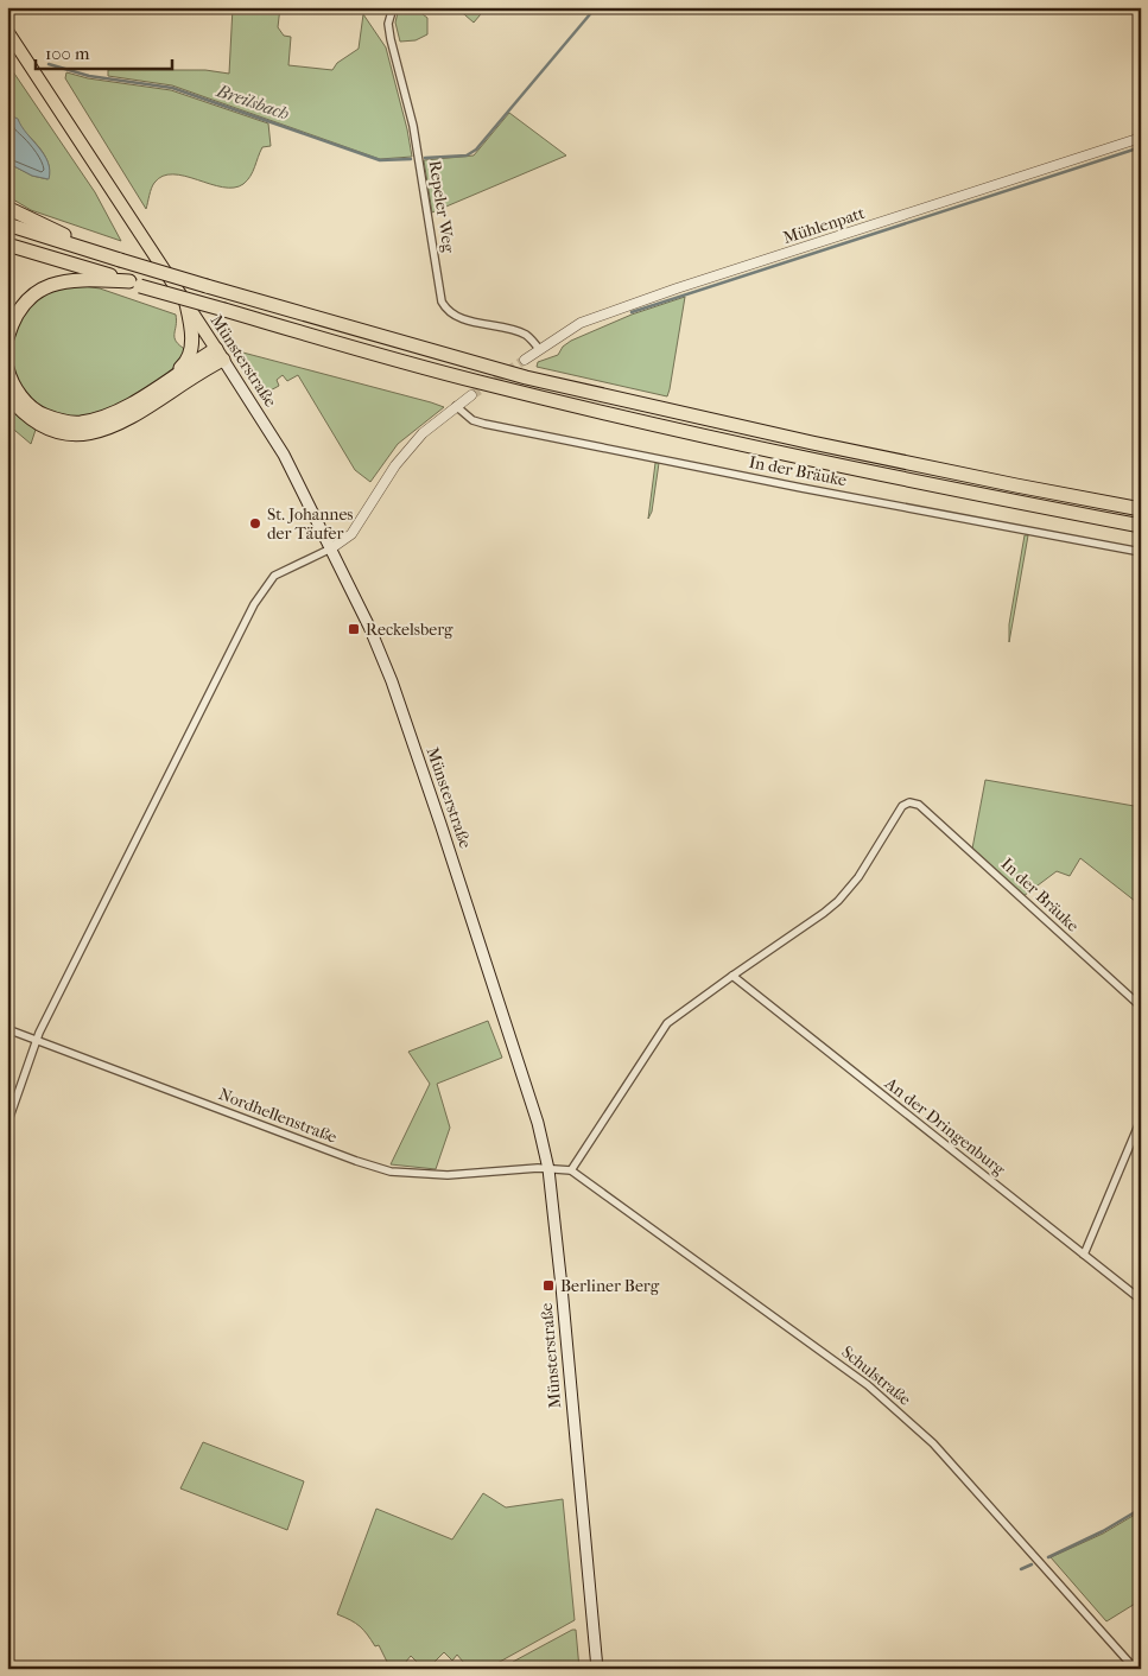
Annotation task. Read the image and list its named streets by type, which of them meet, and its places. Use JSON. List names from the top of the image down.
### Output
{
  "streets": {
    "main road": ["Münsterstraße"],
    "street": [
      "Repeler Weg",
      "Mühlenpatt",
      "In der Bräuke",
      "Nordhellenstraße",
      "An der Dringenburg",
      "Schulstraße"
    ]
  },
  "crossings": [
    ["Repeler Weg", "Mühlenpatt"],
    ["Münsterstraße", "Nordhellenstraße"],
    ["In der Bräuke", "An der Dringenburg"]
  ],
  "water": ["Breilsbach"],
  "places": {
    "other": ["St. Johannes der Täufer"],
    "transit": ["Reckelsberg", "Berliner Berg"]
  },
  "scale_bar": "100 m"
}
